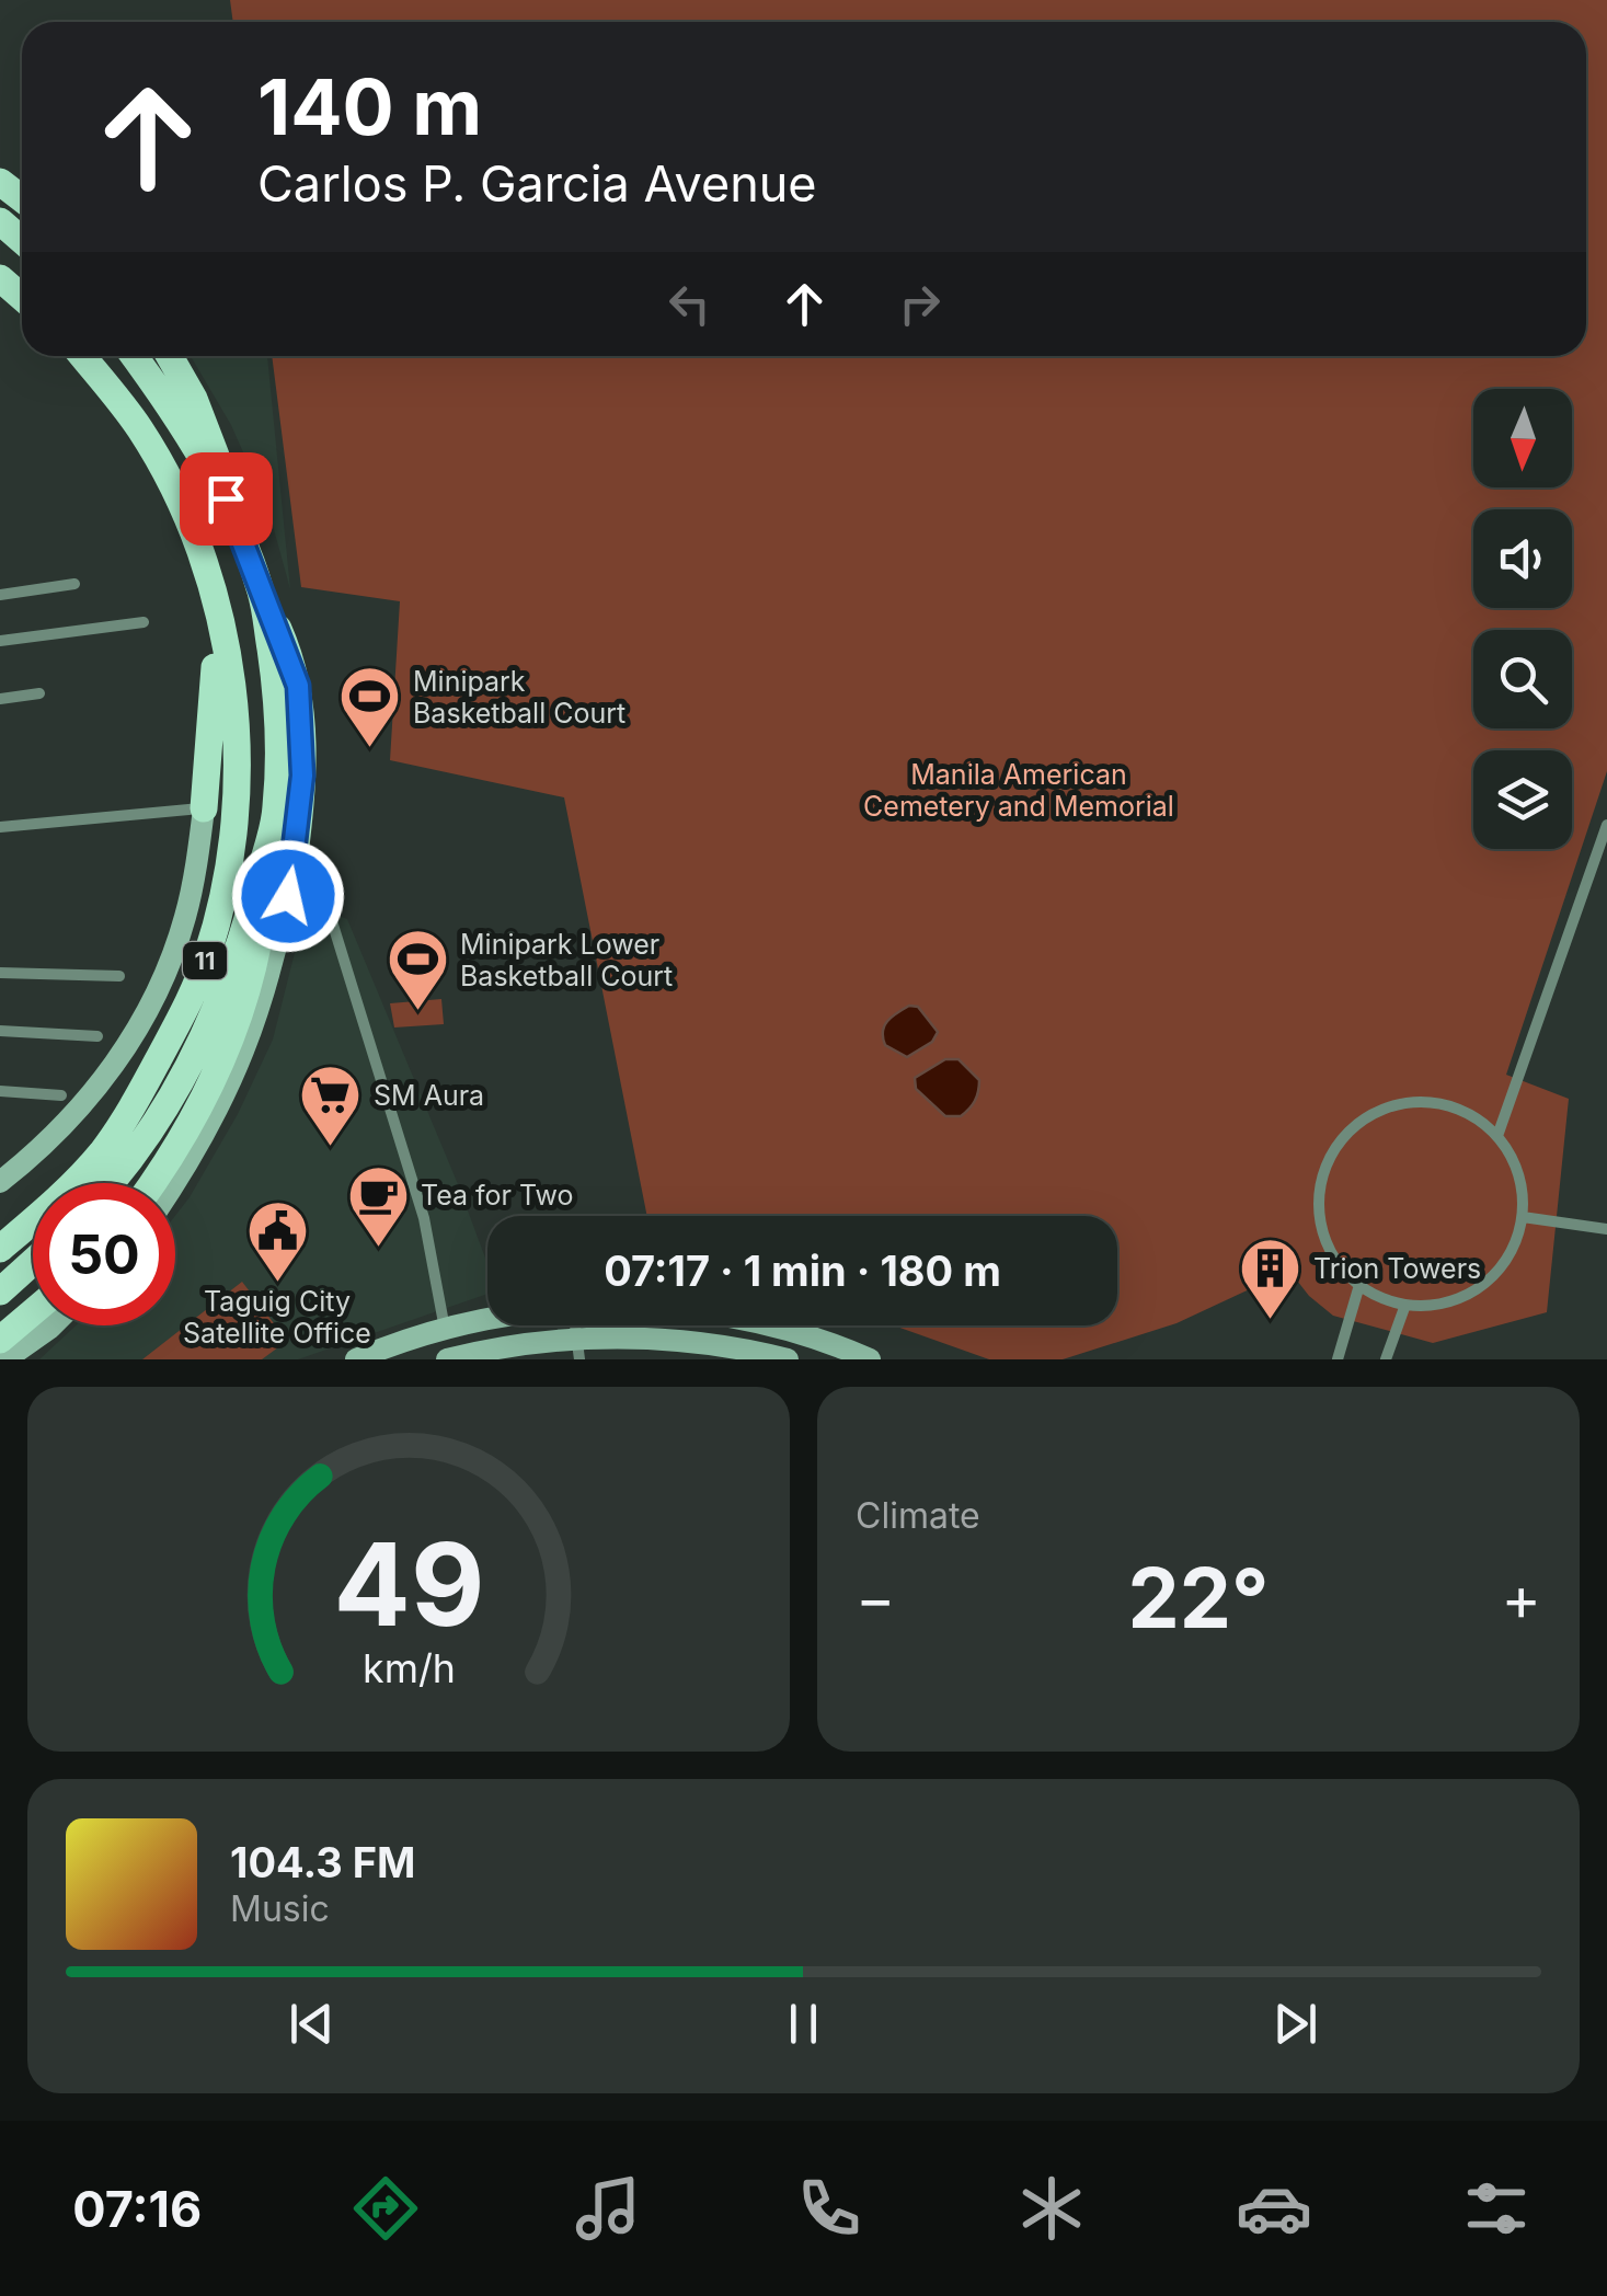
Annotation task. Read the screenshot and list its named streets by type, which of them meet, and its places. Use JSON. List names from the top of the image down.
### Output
{
  "streets": {
    "main road": ["11"]
  },
  "parks": ["Manila American Cemetery and Memorial"],
  "places": {
    "sports": ["Minipark Basketball Court", "Minipark Lower Basketball Court"],
    "supermarket": ["SM Aura"],
    "cafe": ["Tea for Two"],
    "public building": ["Taguig City Satellite Office"],
    "building": ["Trion Towers"]
  },
  "north": "bottom",
  "page": {
    "turn": ["140 m", "Carlos P. Garcia Avenue"],
    "limit": "50",
    "trip": "07:17 · 1 min · 180 m",
    "tile": "Climate",
    "heat": ["−", "22°", "+"],
    "song": ["104.3 FM", "Music"],
    "tabs": "07:16",
    "gauge": ["49", "km/h"]
  }
}
